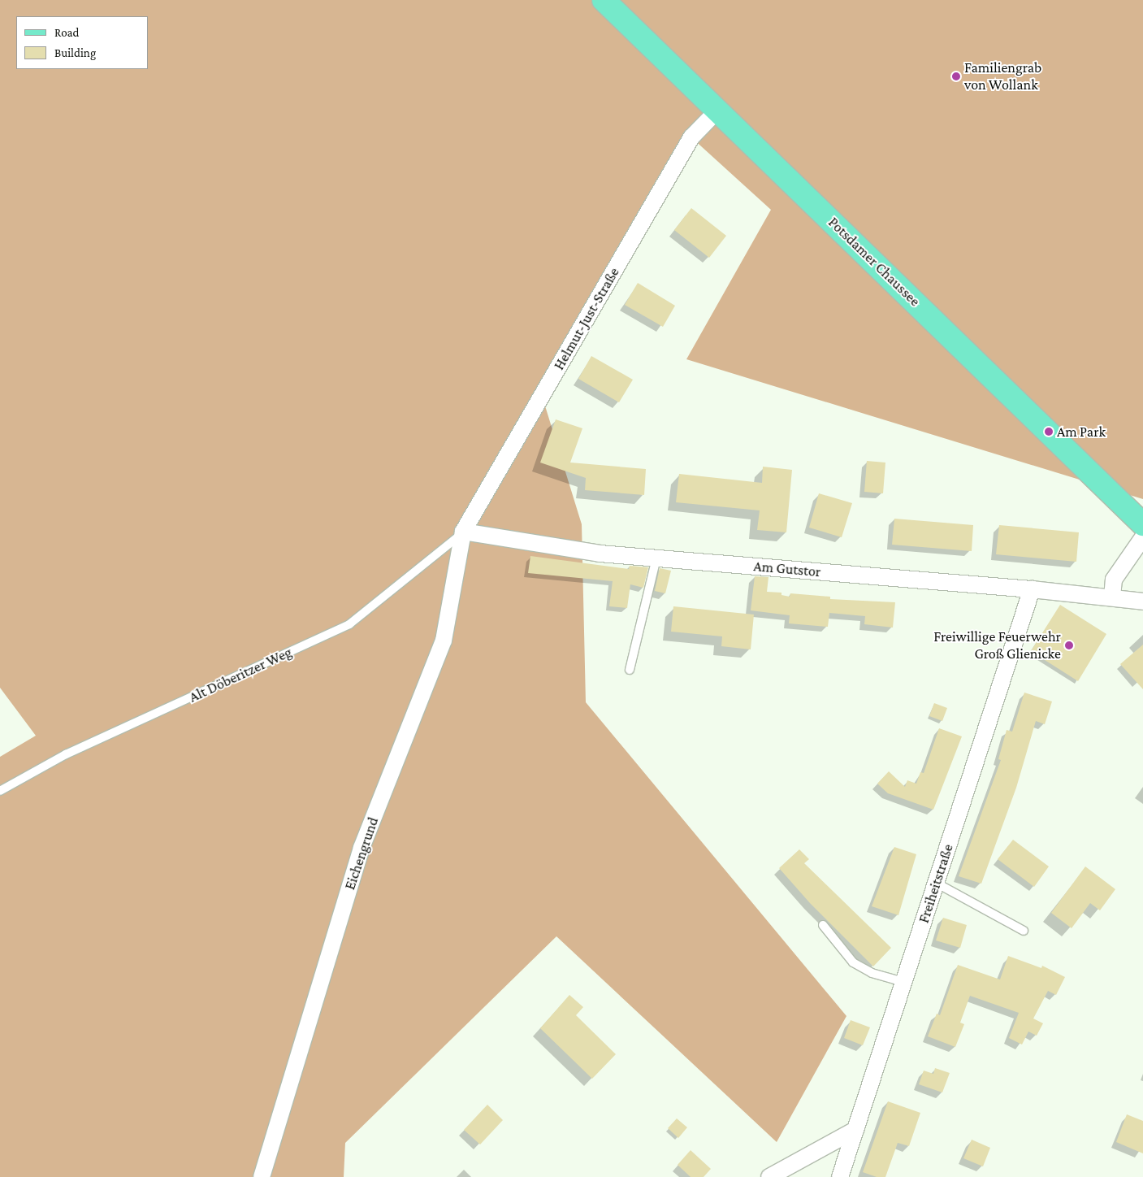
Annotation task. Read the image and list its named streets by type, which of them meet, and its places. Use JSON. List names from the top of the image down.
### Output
{
  "streets": {
    "main road": ["Potsdamer Chaussee"],
    "street": [
      "Helmut-Just-Straße",
      "Am Gutstor",
      "Eichengrund",
      "Freiheitstraße"
    ],
    "lane": ["Alt Döberitzer Weg"]
  },
  "crossings": [
    ["Potsdamer Chaussee", "Helmut-Just-Straße"],
    ["Helmut-Just-Straße", "Am Gutstor"],
    ["Helmut-Just-Straße", "Alt Döberitzer Weg"],
    ["Helmut-Just-Straße", "Eichengrund"],
    ["Am Gutstor", "Alt Döberitzer Weg"],
    ["Am Gutstor", "Eichengrund"],
    ["Am Gutstor", "Freiheitstraße"],
    ["Alt Döberitzer Weg", "Eichengrund"]
  ],
  "places": ["Familiengrab von Wollank", "Am Park", "Freiwillige Feuerwehr Groß Glienicke"],
  "legend": ["Road", "Building"]
}
